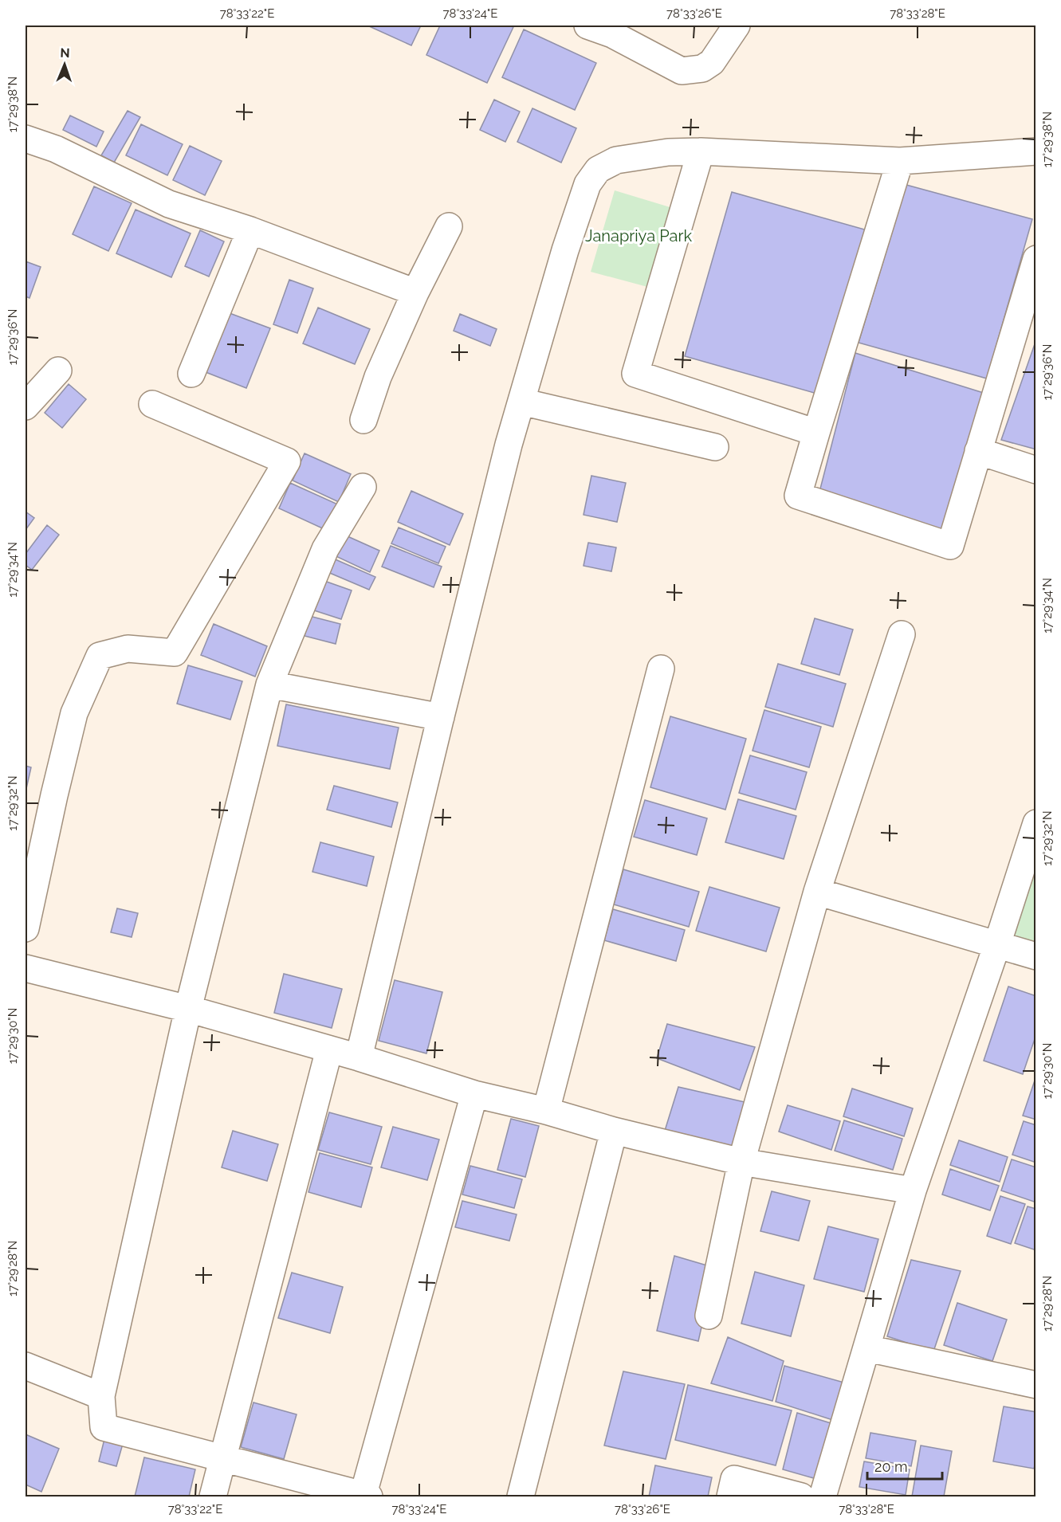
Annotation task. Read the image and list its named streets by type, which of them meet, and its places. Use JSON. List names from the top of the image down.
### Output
{
  "parks": ["Janapriya Park"],
  "scale_bar": "20 m",
  "north": "top",
  "coordinates": [
    "78°33'22\"E",
    "78°33'24\"E",
    "78°33'26\"E",
    "78°33'28\"E",
    "17°29'38\"N",
    "17°29'36\"N",
    "17°29'34\"N",
    "17°29'32\"N",
    "17°29'30\"N",
    "17°29'28\"N"
  ]
}
